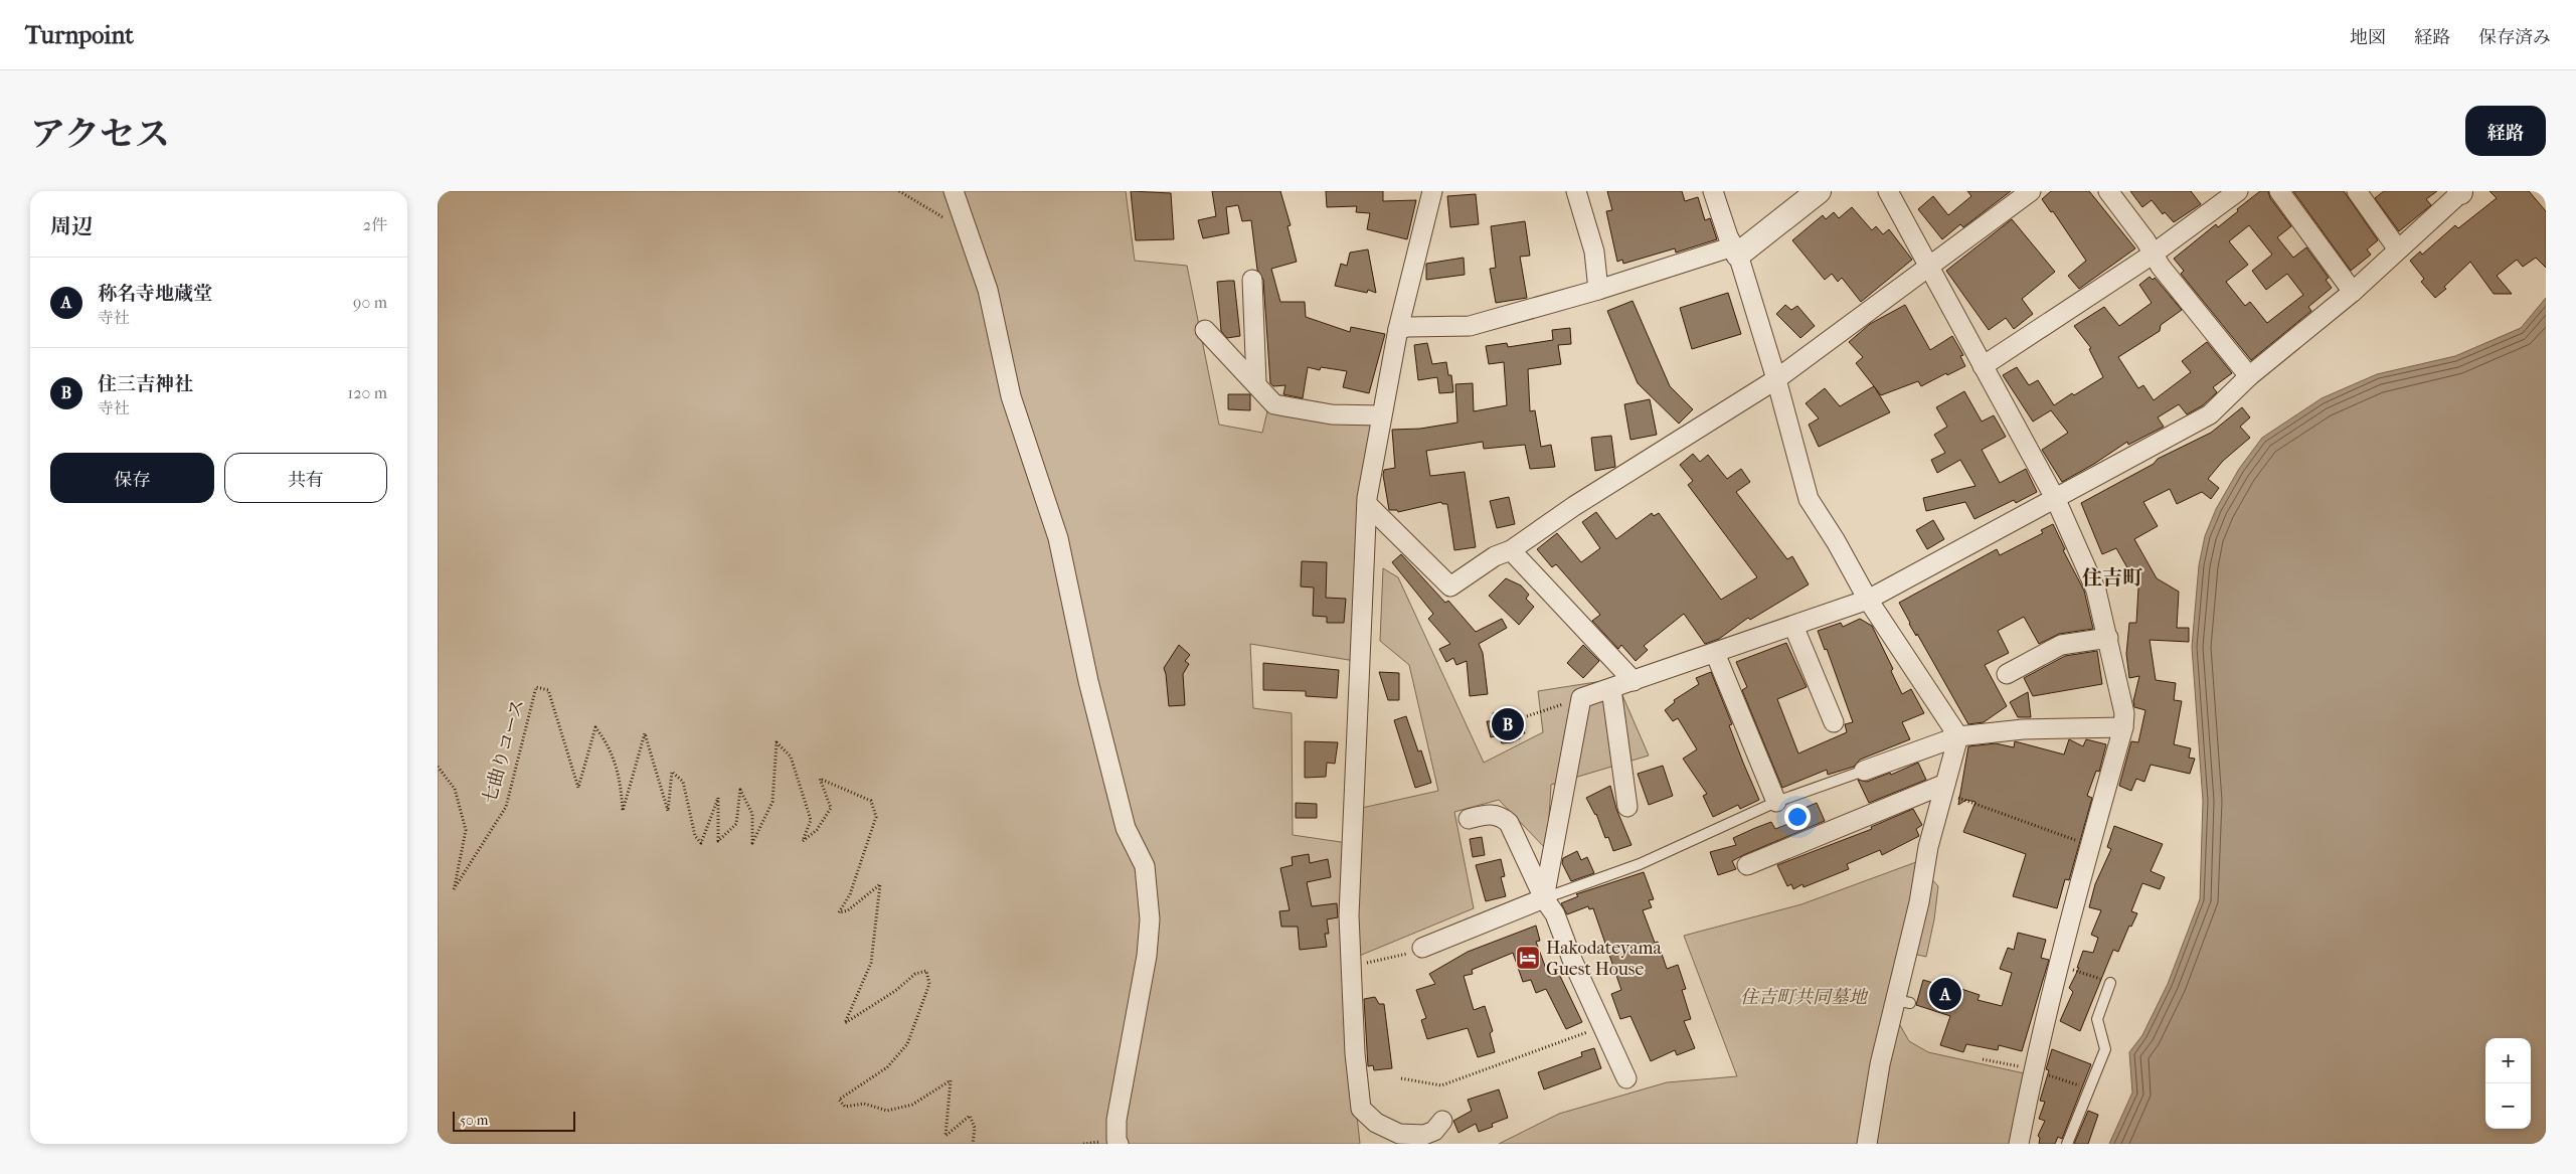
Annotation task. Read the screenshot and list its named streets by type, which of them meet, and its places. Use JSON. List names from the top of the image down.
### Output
{
  "streets": {
    "path": ["七曲りコース"]
  },
  "districts": ["住吉町"],
  "parks": ["住吉町共同墓地"],
  "places": {
    "hotel": ["Hakodateyama Guest House"]
  },
  "scale_bar": "50 m",
  "page": {
    "header": "Turnpoint",
    "nav": ["地図", "経路", "保存済み"],
    "title": "アクセス",
    "buttons": [
      "経路",
      ["保存", "共有"]
    ],
    "heading": ["周辺", "2件"],
    "list": [
      {
        "mark": "A",
        "name": "称名寺地蔵堂",
        "note": "寺社",
        "value": "90 m"
      },
      {
        "mark": "B",
        "name": "住三吉神社",
        "note": "寺社",
        "value": "120 m"
      }
    ],
    "pins": ["B", "A"],
    "map_buttons": ["+", "−"],
    "scale": "50 m"
  }
}
